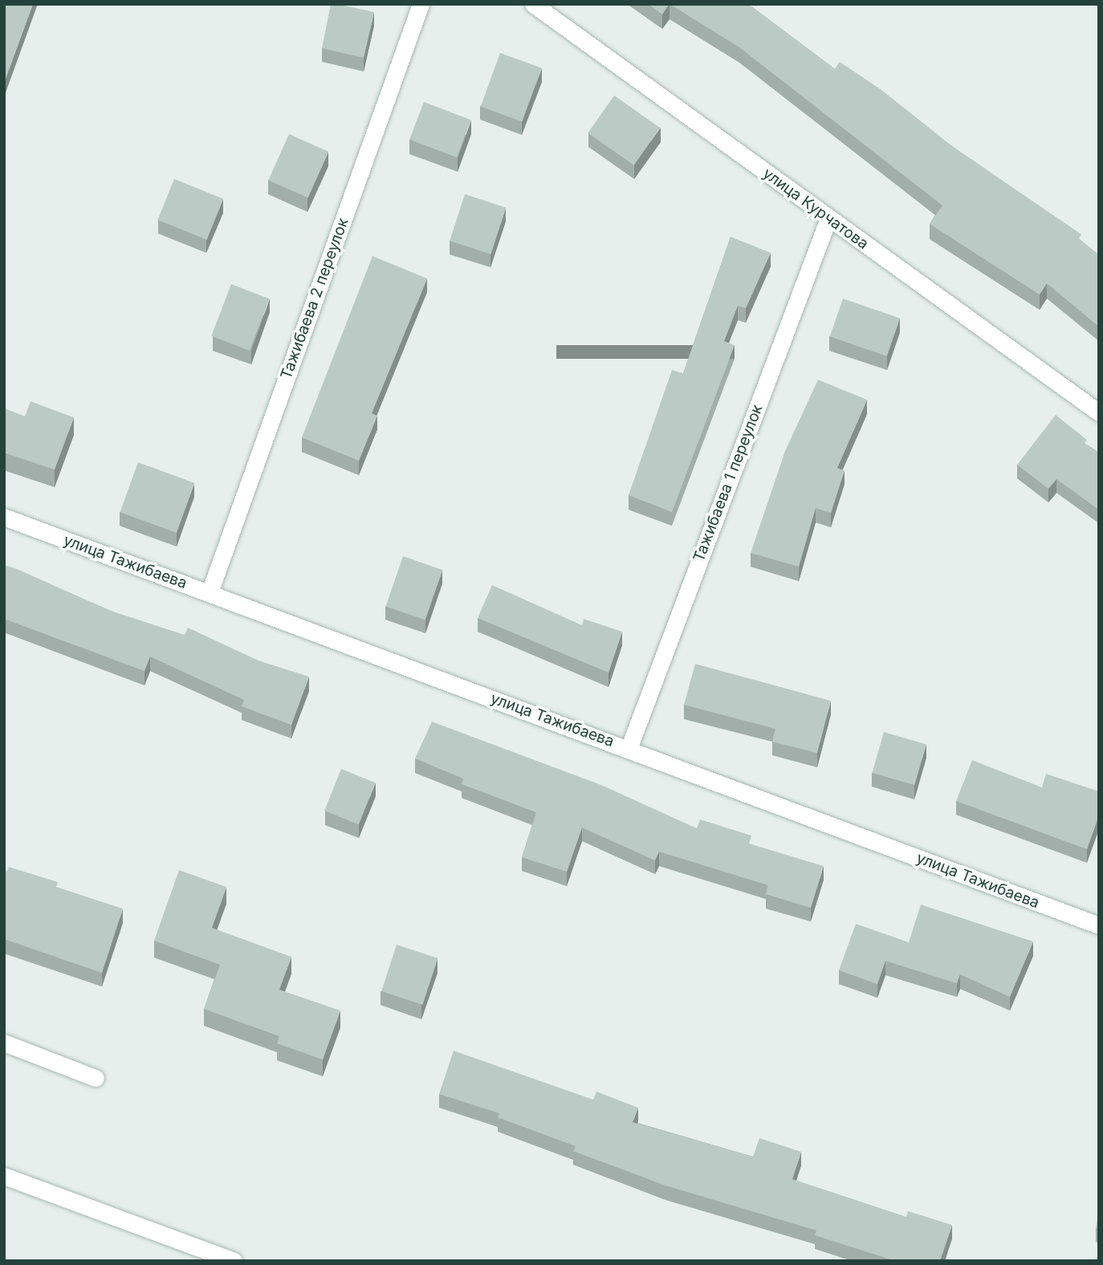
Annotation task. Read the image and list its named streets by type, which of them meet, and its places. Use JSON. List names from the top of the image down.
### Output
{
  "streets": {
    "street": [
      "улица Курчатова",
      "Тажибаева 2 переулок",
      "Тажибаева 1 переулок",
      "улица Тажибаева"
    ]
  },
  "crossings": [
    ["улица Курчатова", "Тажибаева 1 переулок"],
    ["Тажибаева 2 переулок", "улица Тажибаева"],
    ["Тажибаева 1 переулок", "улица Тажибаева"]
  ]
}
